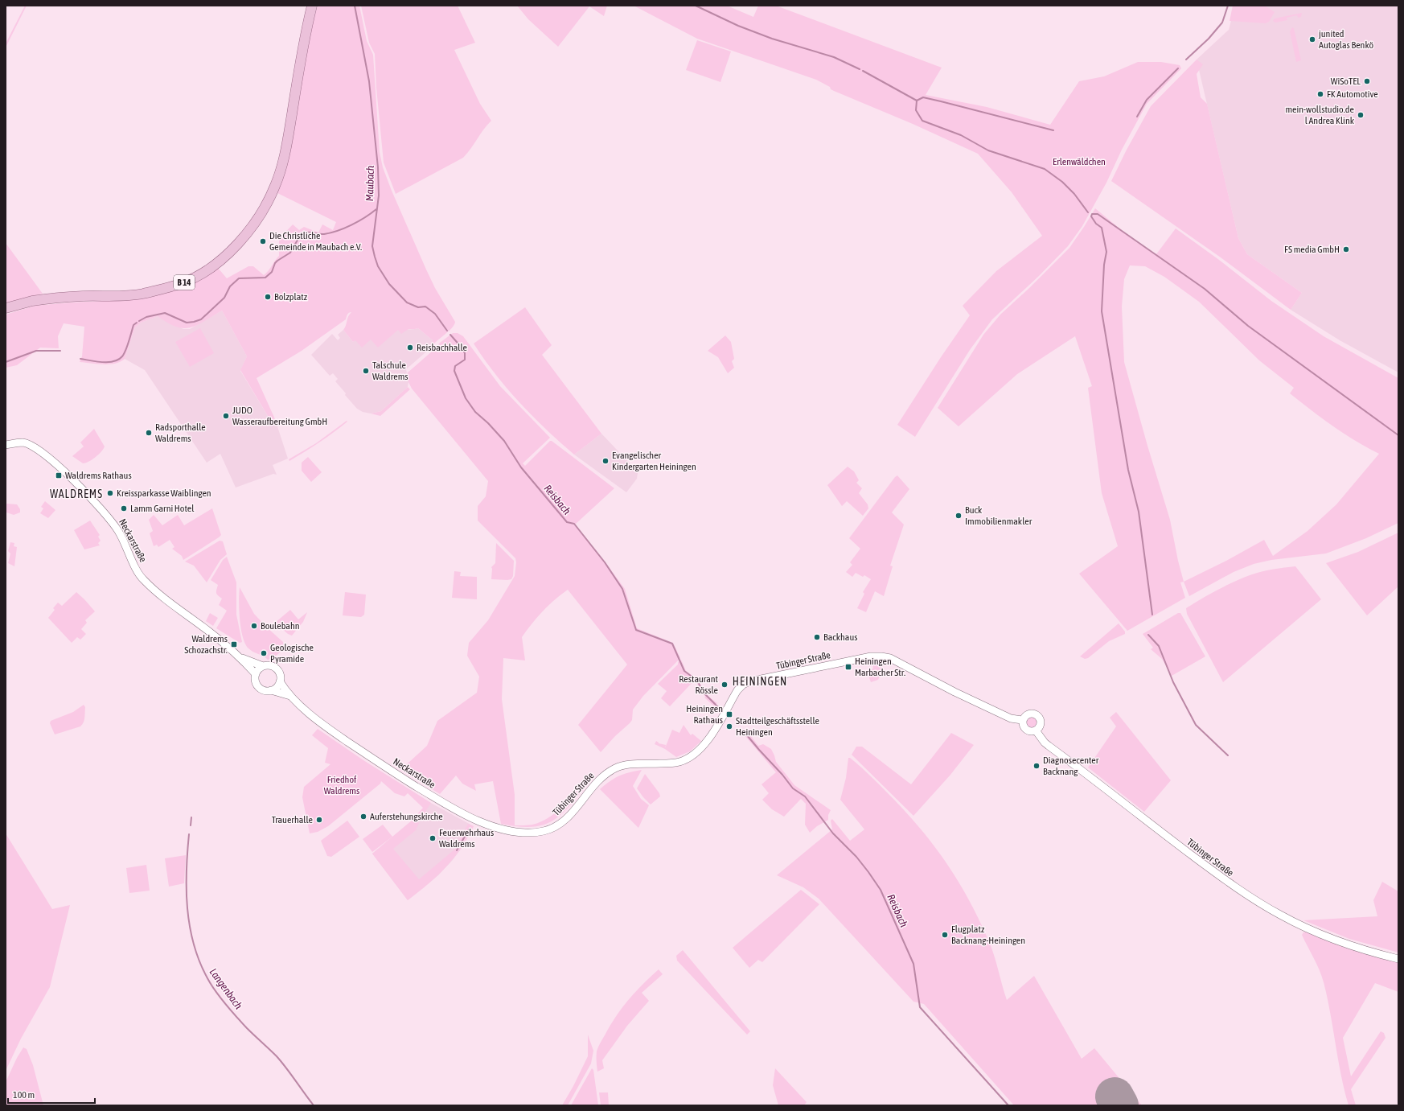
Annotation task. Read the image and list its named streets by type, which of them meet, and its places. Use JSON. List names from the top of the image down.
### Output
{
  "streets": {
    "main road": ["B 14"],
    "street": ["Neckarstraße", "Tübinger Straße"]
  },
  "crossings": [
    ["Neckarstraße", "Tübinger Straße"]
  ],
  "districts": ["WALDREMS", "HEININGEN"],
  "water": ["Maubach", "Reisbach", "Langenbach"],
  "parks": ["Erlenwäldchen", "Friedhof Waldrems"],
  "places": {
    "other": [
      "junited Autoglas Benkö",
      "WiSoTEL",
      "FK Automotive",
      "mein-wollstudio.de l Andrea Klink",
      "Die Christliche Gemeinde in Maubach e.V.",
      "FS media GmbH",
      "Bolzplatz",
      "Reisbachhalle",
      "Talschule Waldrems",
      "JUDO Wasseraufbereitung GmbH",
      "Radsporthalle Waldrems",
      "Evangelischer Kindergarten Heiningen",
      "Kreissparkasse Waiblingen",
      "Lamm Garni Hotel",
      "Buck Immobilienmakler",
      "Boulebahn",
      "Backhaus",
      "Geologische Pyramide",
      "Restaurant Rössle",
      "Stadtteilgeschäftsstelle Heiningen",
      "Diagnosecenter Backnang",
      "Auferstehungskirche",
      "Trauerhalle",
      "Feuerwehrhaus Waldrems",
      "Flugplatz Backnang-Heiningen"
    ],
    "transit": [
      "Waldrems Rathaus",
      "Waldrems Schozachstr.",
      "Heiningen Marbacher Str.",
      "Heiningen Rathaus"
    ]
  },
  "scale_bar": "100 m"
}
